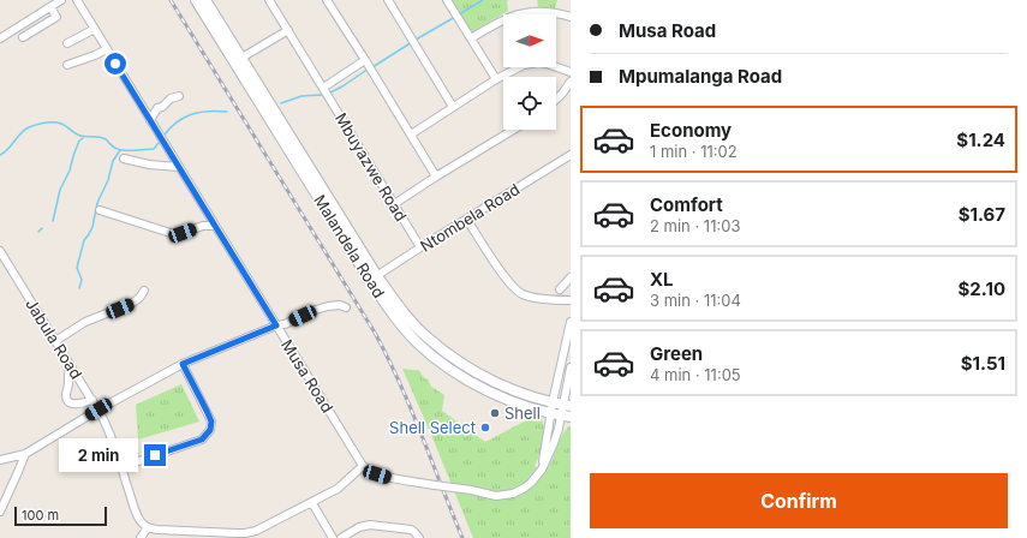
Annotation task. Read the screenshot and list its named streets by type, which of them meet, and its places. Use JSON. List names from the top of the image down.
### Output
{
  "streets": {
    "main road": ["Malandela Road"],
    "street": [
      "Mbuyazwe Road",
      "Ntombela Road",
      "Jabula Road",
      "Musa Road"
    ]
  },
  "crossings": [
    ["Mbuyazwe Road", "Ntombela Road"],
    ["Ntombela Road", "Malandela Road"]
  ],
  "places": ["Shell", "Shell Select"],
  "scale_bar": "100 m",
  "north": "right",
  "page": {
    "banner": ["Musa Road", "Mpumalanga Road"],
    "list": [
      {
        "name": "Economy",
        "note": "1 min · 11:02",
        "value": "$1.24"
      },
      {
        "name": "Comfort",
        "note": "2 min · 11:03",
        "value": "$1.67"
      },
      {
        "name": "XL",
        "note": "3 min · 11:04",
        "value": "$2.10"
      },
      {
        "name": "Green",
        "note": "4 min · 11:05",
        "value": "$1.51"
      }
    ],
    "bubble": "2 min",
    "buttons": "Confirm",
    "scale": "100 m"
  }
}
